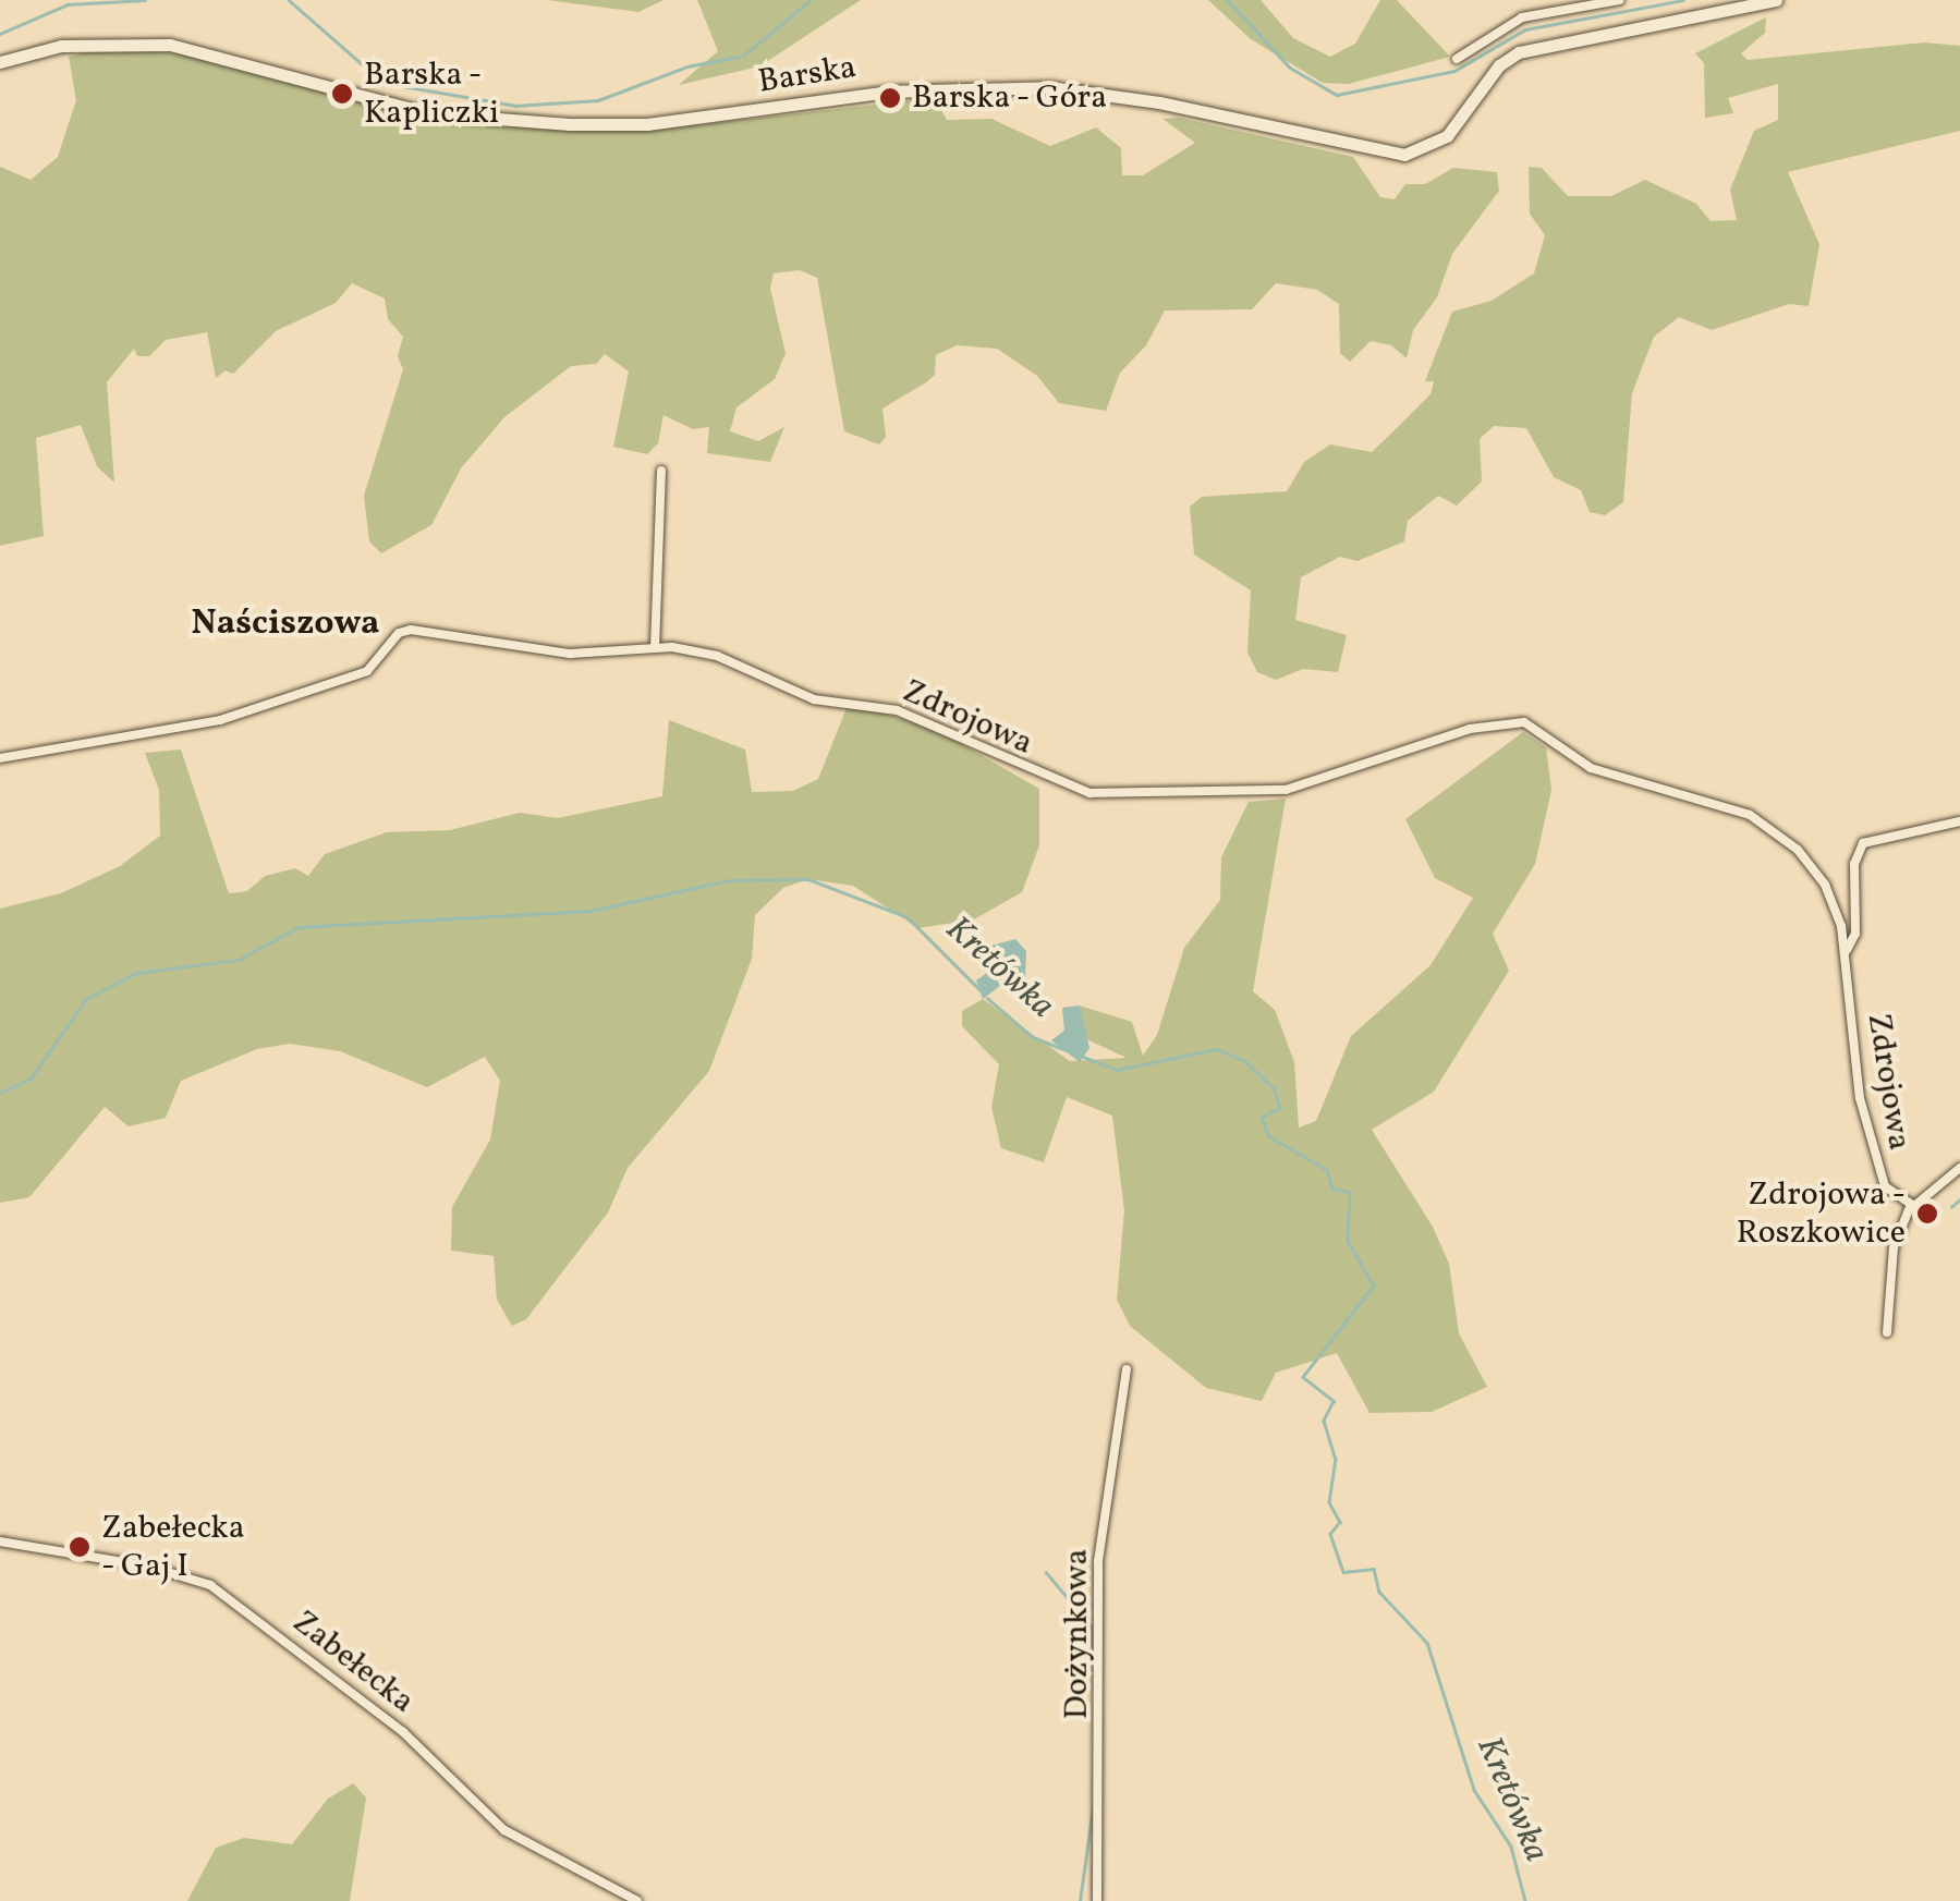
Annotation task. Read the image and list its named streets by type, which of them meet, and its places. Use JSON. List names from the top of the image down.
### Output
{
  "streets": {
    "street": [
      "Barska",
      "Zdrojowa",
      "Dożynkowa",
      "Zabełecka"
    ]
  },
  "districts": ["Naściszowa"],
  "water": ["Kretówka"],
  "places": [
    "Barska - Kapliczki",
    "Barska - Góra",
    "Zdrojowa - Roszkowice",
    "Zabełecka - Gaj I"
  ]
}
